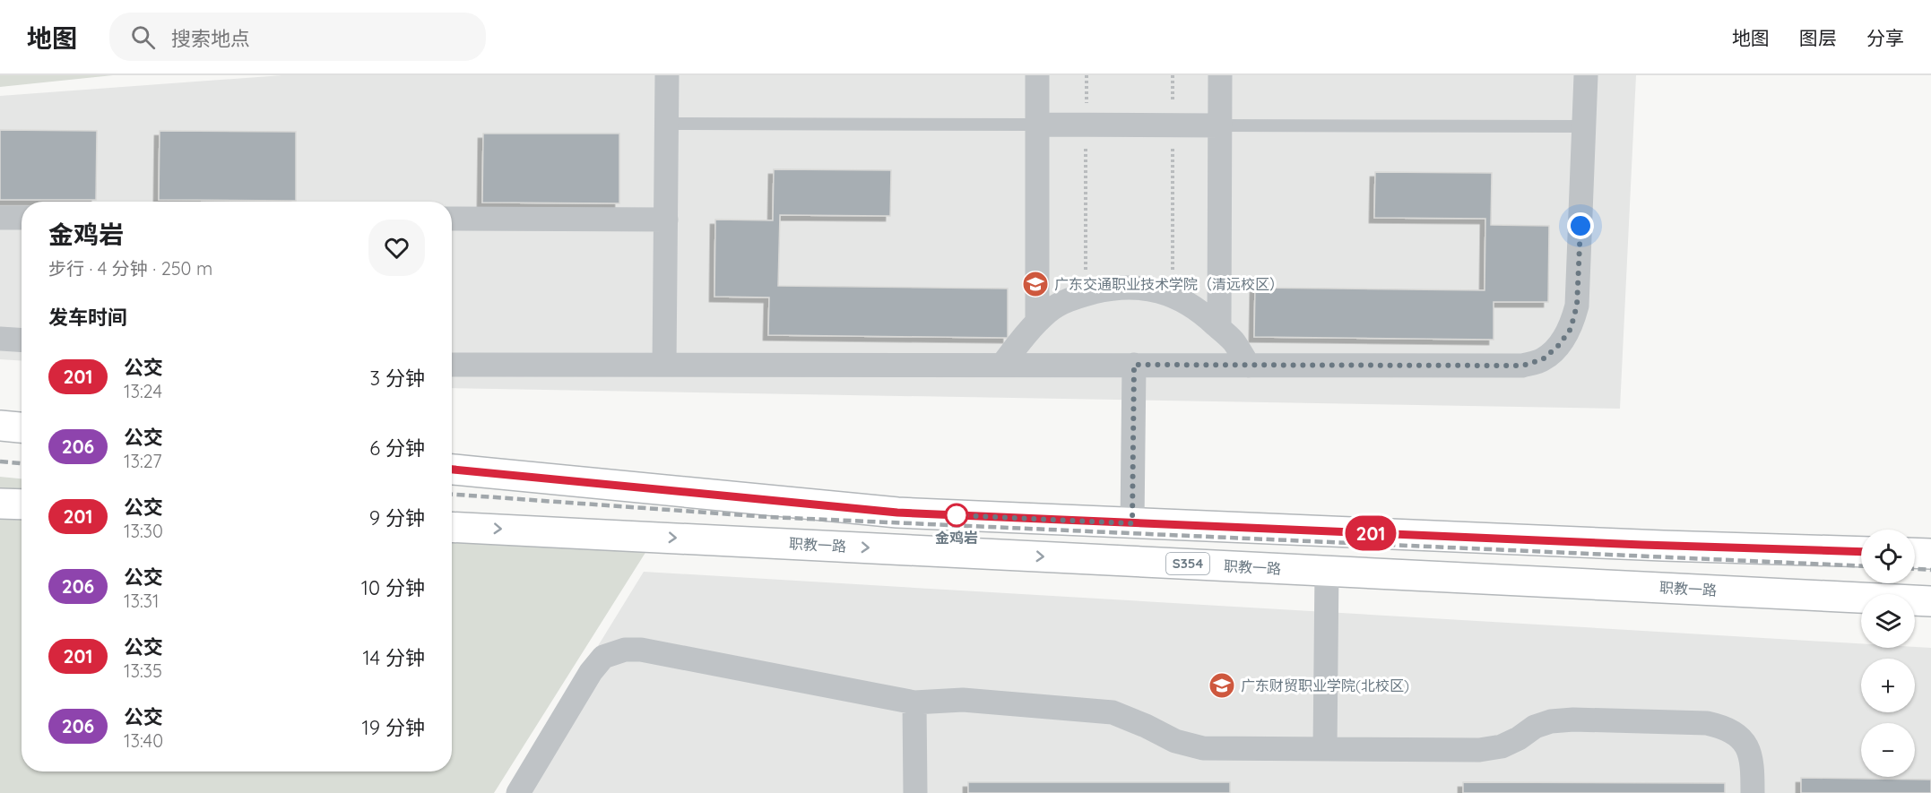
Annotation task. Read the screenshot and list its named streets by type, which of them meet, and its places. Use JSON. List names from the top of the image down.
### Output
{
  "streets": {
    "main road": ["职教一路", "S354"]
  },
  "places": {
    "school or university": ["广东交通职业技术学院（清远校区）", "广东财贸职业学院(北校区)"],
    "other": ["金鸡岩"]
  },
  "lines": ["bus line 201"],
  "page": {
    "header": "地图",
    "search": "搜索地点",
    "nav": ["地图", "图层", "分享"],
    "on_map": "201",
    "heading": [
      ["金鸡岩", "步行 · 4 分钟 · 250 m"],
      "发车时间"
    ],
    "list": [
      {
        "mark": "201",
        "name": "公交",
        "note": "13:24",
        "value": "3 分钟"
      },
      {
        "mark": "206",
        "name": "公交",
        "note": "13:27",
        "value": "6 分钟"
      },
      {
        "mark": "201",
        "name": "公交",
        "note": "13:30",
        "value": "9 分钟"
      },
      {
        "mark": "206",
        "name": "公交",
        "note": "13:31",
        "value": "10 分钟"
      },
      {
        "mark": "201",
        "name": "公交",
        "note": "13:35",
        "value": "14 分钟"
      },
      {
        "mark": "206",
        "name": "公交",
        "note": "13:40",
        "value": "19 分钟"
      }
    ],
    "map_buttons": ["+", "−"]
  }
}
